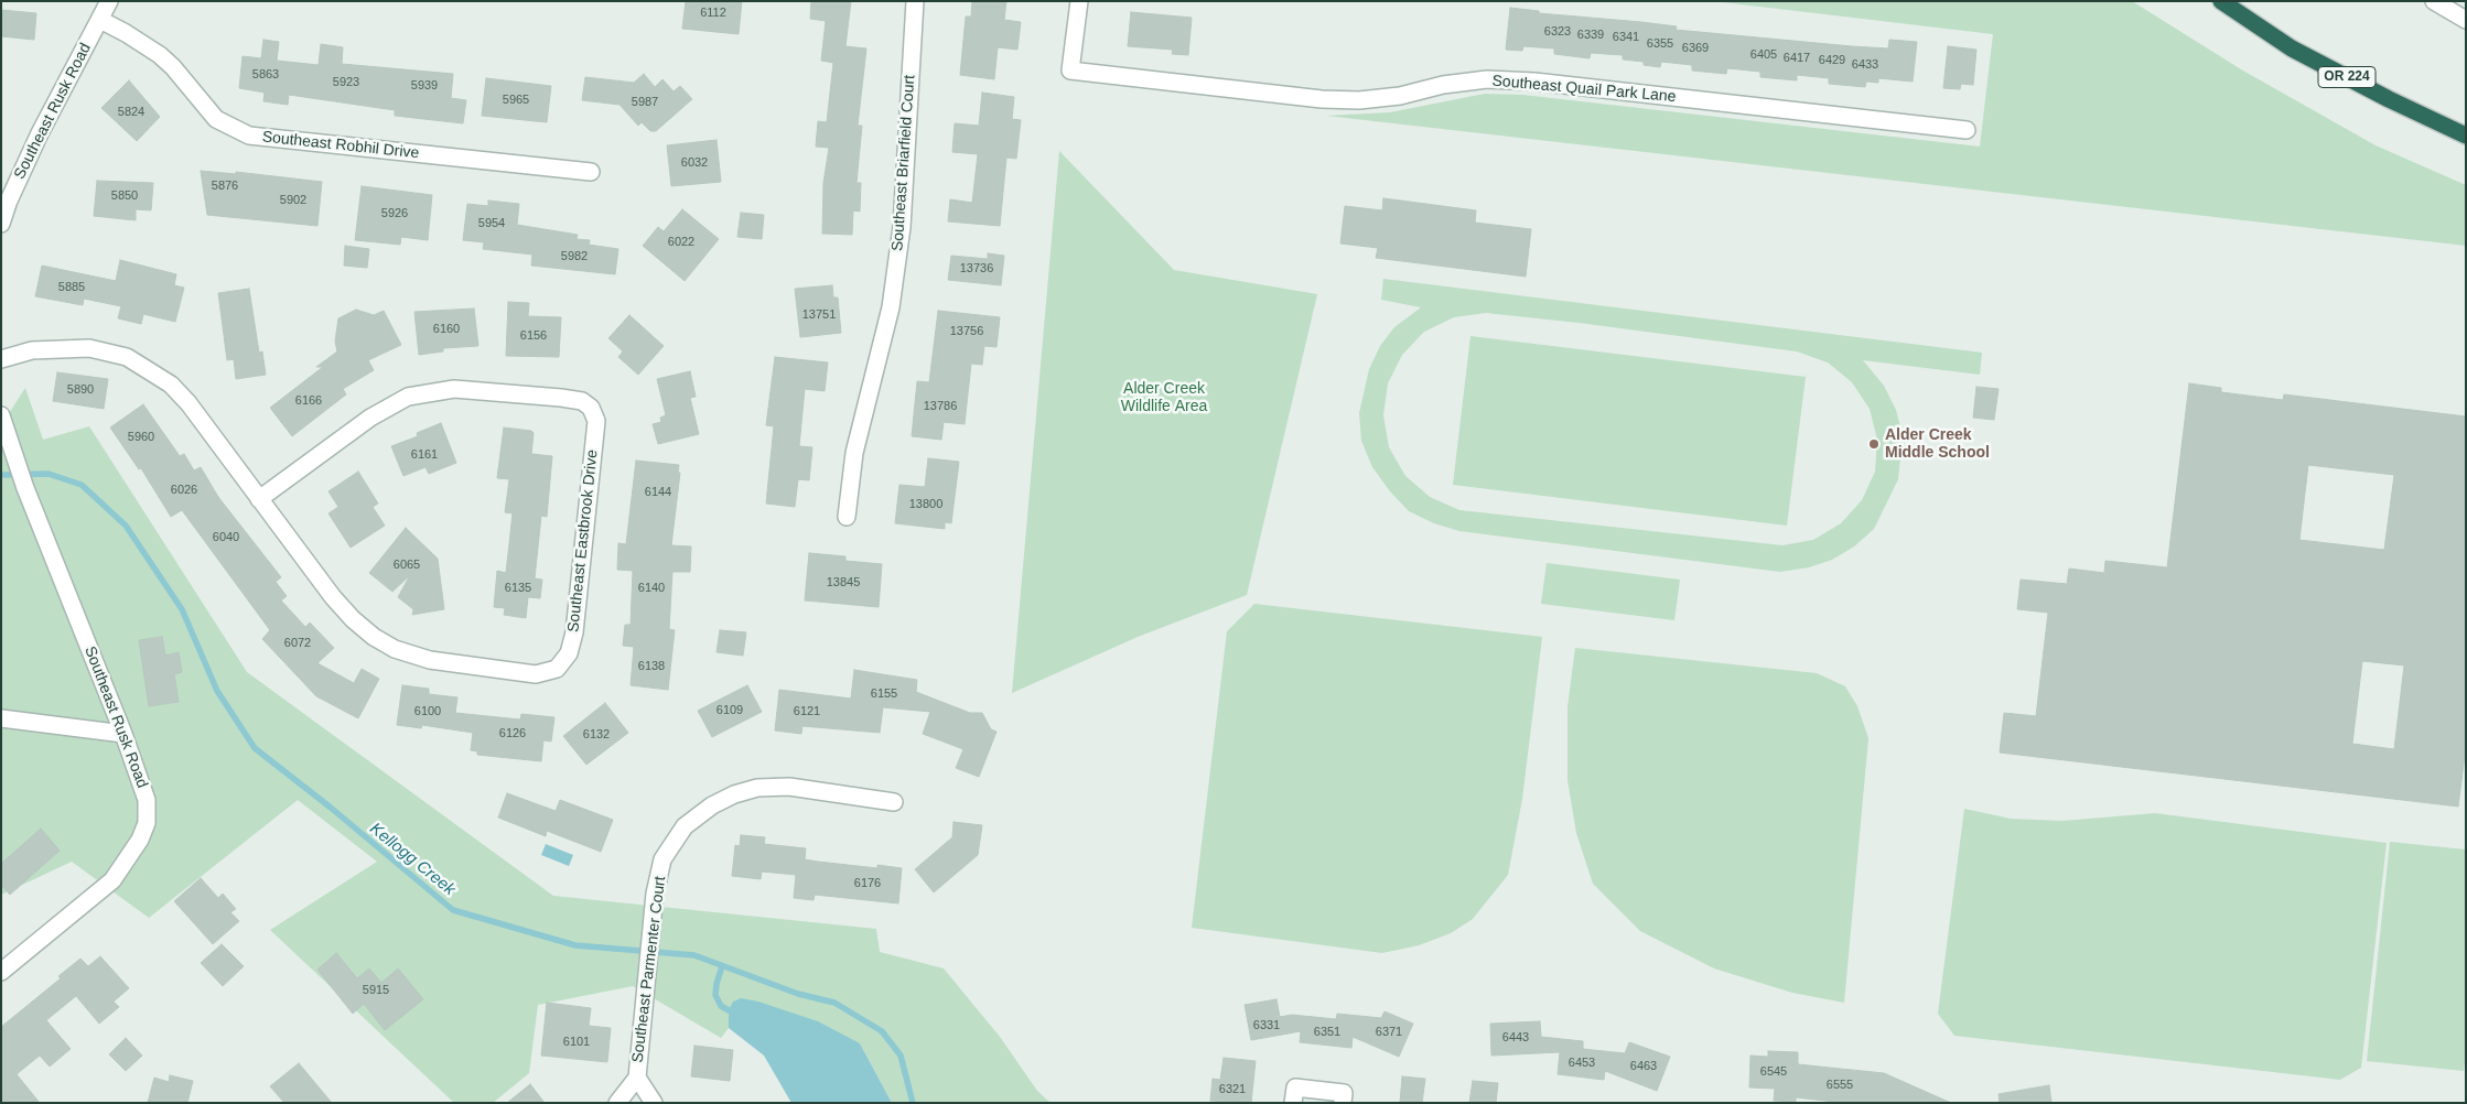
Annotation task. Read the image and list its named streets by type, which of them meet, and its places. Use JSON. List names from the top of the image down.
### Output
{
  "streets": {
    "highway": ["OR 224"],
    "street": [
      "Southeast Quail Park Lane",
      "Southeast Rusk Road",
      "Southeast Robhil Drive",
      "Southeast Briarfield Court",
      "Southeast Eastbrook Drive",
      "Southeast Parmenter Court"
    ]
  },
  "crossings": [
    ["Southeast Rusk Road", "Southeast Robhil Drive"]
  ],
  "water": ["Kellogg Creek"],
  "parks": ["Alder Creek Wildlife Area"],
  "places": ["Alder Creek Middle School"],
  "house_numbers": [
    "6112",
    "6323",
    "6339",
    "6341",
    "6355",
    "6369",
    "6405",
    "6417",
    "6429",
    "6433",
    "5863",
    "5923",
    "5939",
    "5965",
    "5987",
    "5824",
    "6032",
    "5876",
    "5850",
    "5902",
    "5926",
    "5954",
    "6022",
    "5982",
    "13736",
    "5885",
    "13751",
    "6160",
    "13756",
    "6156",
    "5890",
    "6166",
    "13786",
    "5960",
    "6161",
    "6026",
    "6144",
    "13800",
    "6040",
    "6065",
    "13845",
    "6135",
    "6140",
    "6072",
    "6138",
    "6155",
    "6109",
    "6100",
    "6121",
    "6126",
    "6132",
    "6176",
    "5915",
    "6331",
    "6351",
    "6371",
    "6443",
    "6101",
    "6453",
    "6463",
    "6545",
    "6555",
    "6321"
  ]
}
